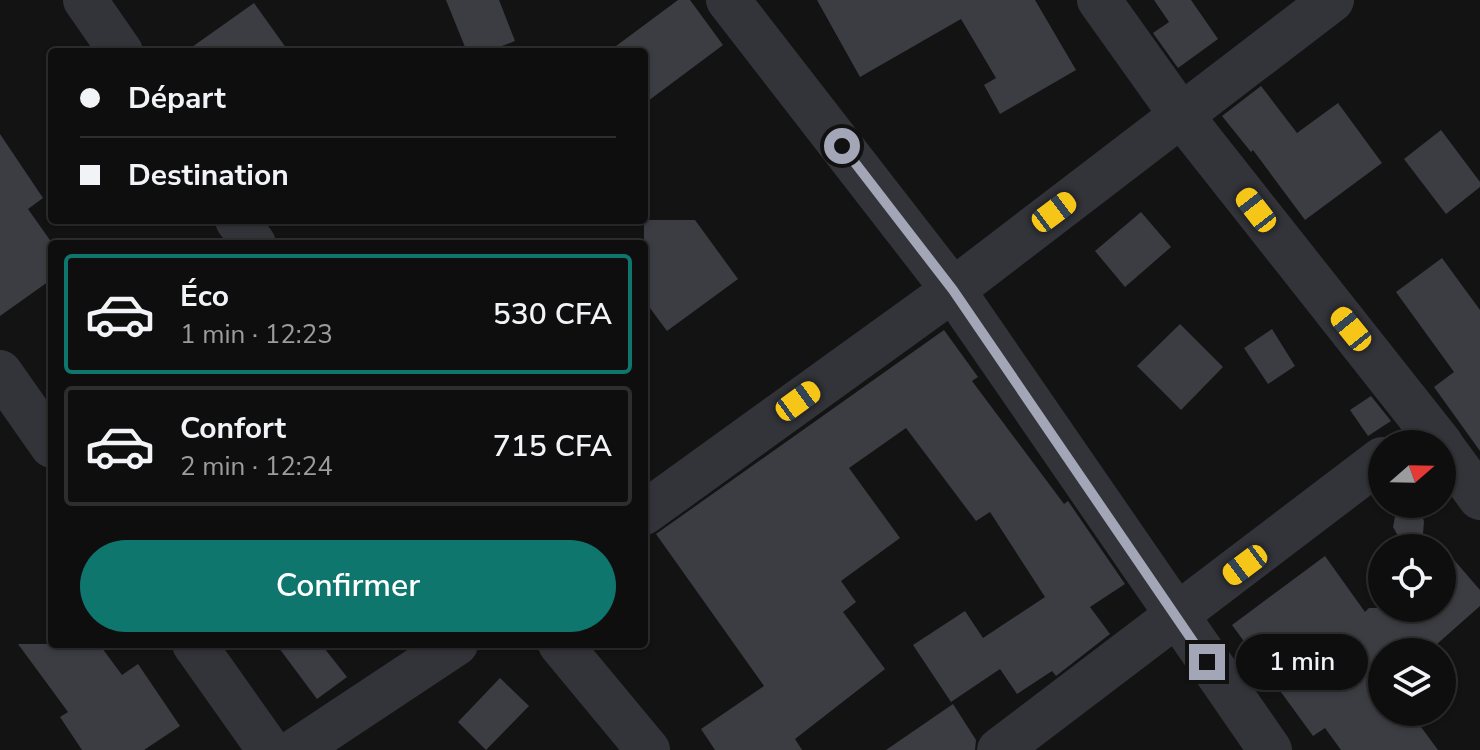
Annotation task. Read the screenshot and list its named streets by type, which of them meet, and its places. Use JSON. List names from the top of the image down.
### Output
{
  "north": "right",
  "page": {
    "banner": ["Départ", "Destination"],
    "list": [
      {
        "name": "Éco",
        "note": "1 min · 12:23",
        "value": "530 CFA"
      },
      {
        "name": "Confort",
        "note": "2 min · 12:24",
        "value": "715 CFA"
      }
    ],
    "buttons": "Confirmer",
    "bubble": "1 min"
  }
}
